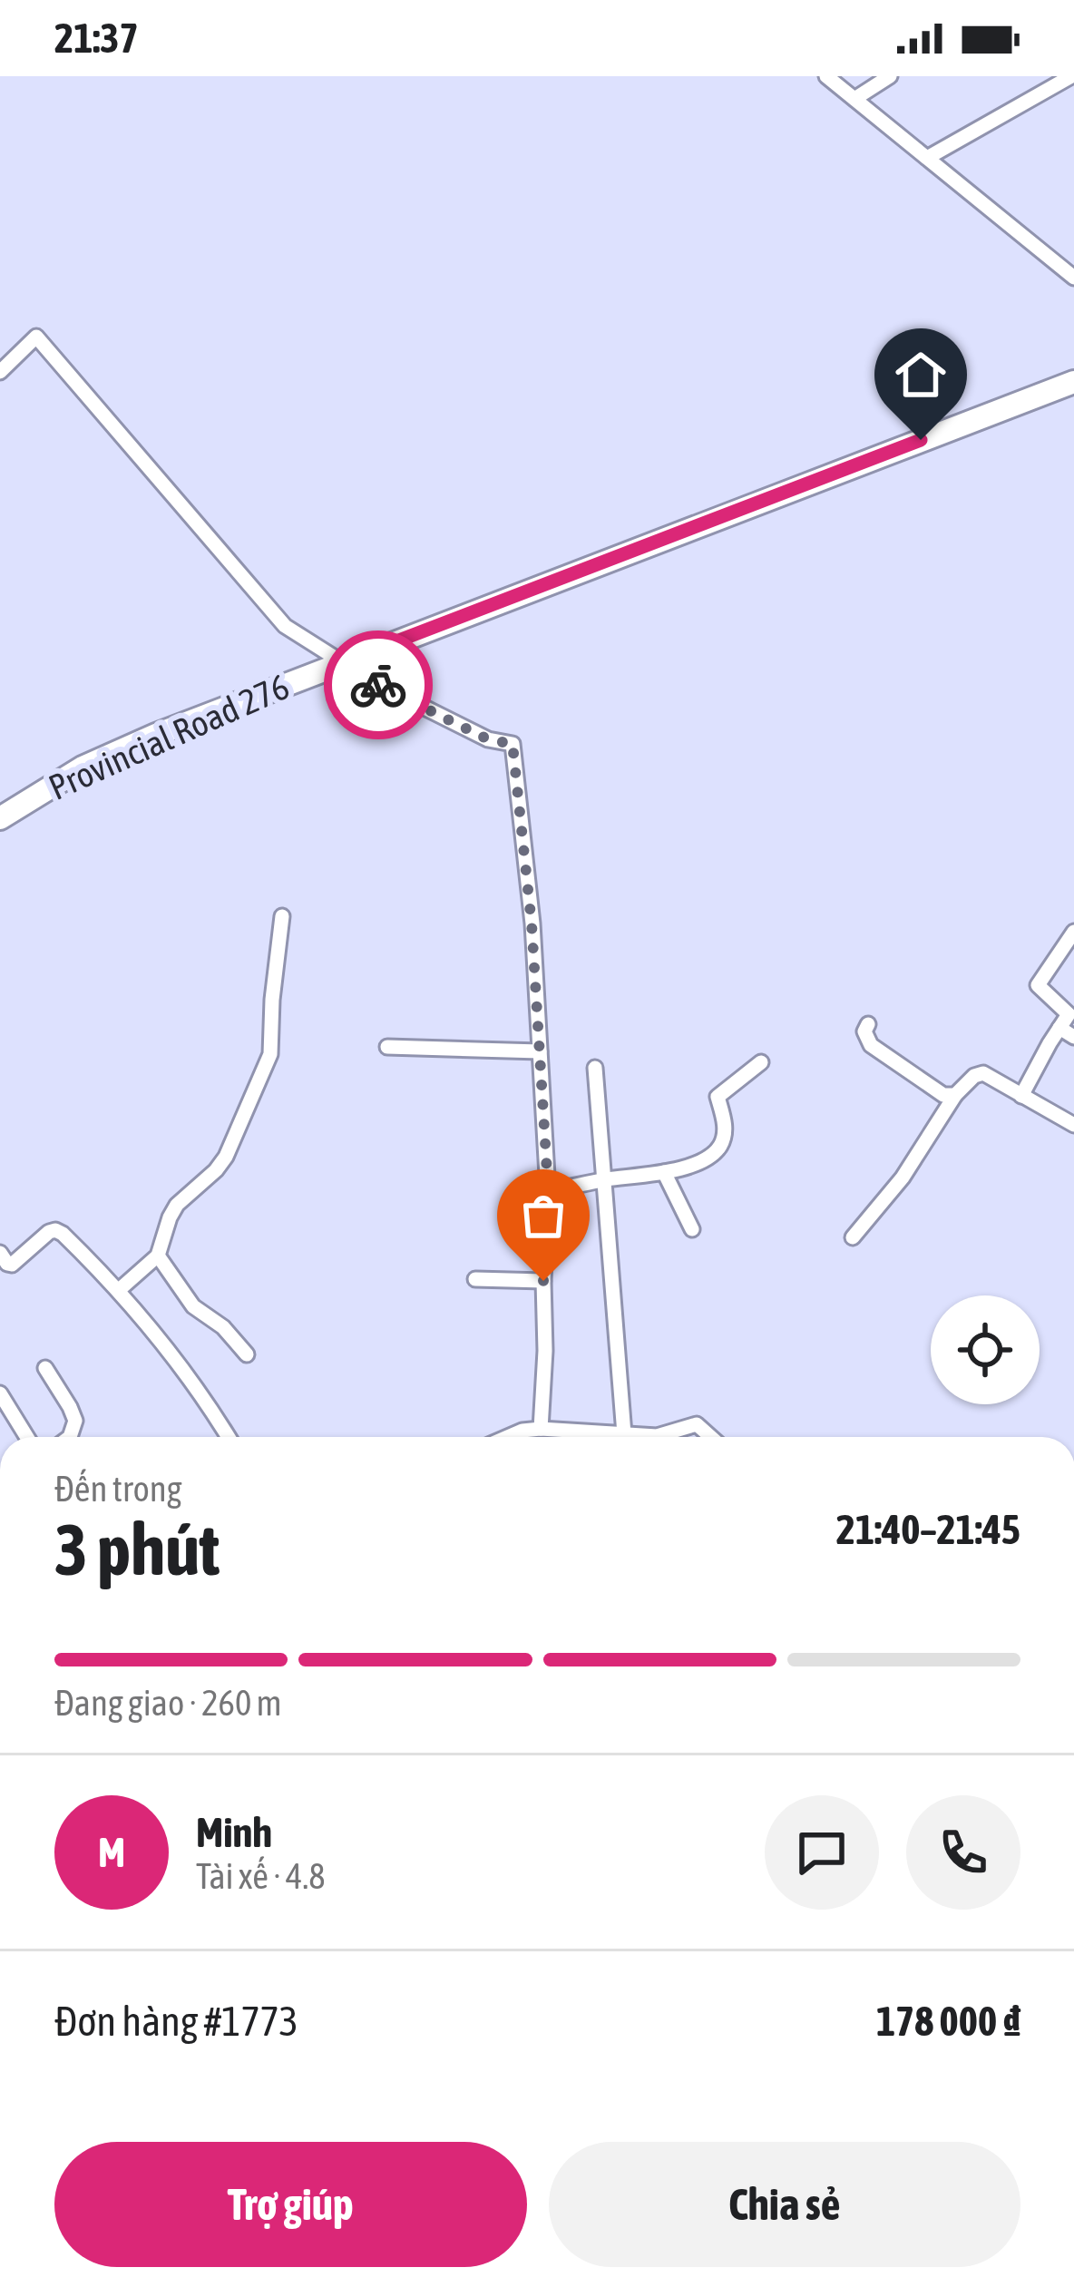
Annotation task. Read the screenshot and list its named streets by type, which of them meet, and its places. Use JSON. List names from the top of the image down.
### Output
{
  "streets": {
    "main road": ["Provincial Road 276"]
  },
  "page": {
    "status": "21:37",
    "heading": ["3 phút", "Đến trong", "21:40–21:45"],
    "panel": [
      "Minh",
      "Tài xế · 4.8",
      "Đơn hàng #1773",
      "178 000 ₫"
    ],
    "bar": "Đang giao · 260 m",
    "round": "M",
    "buttons": ["Trợ giúp", "Chia sẻ"]
  }
}
